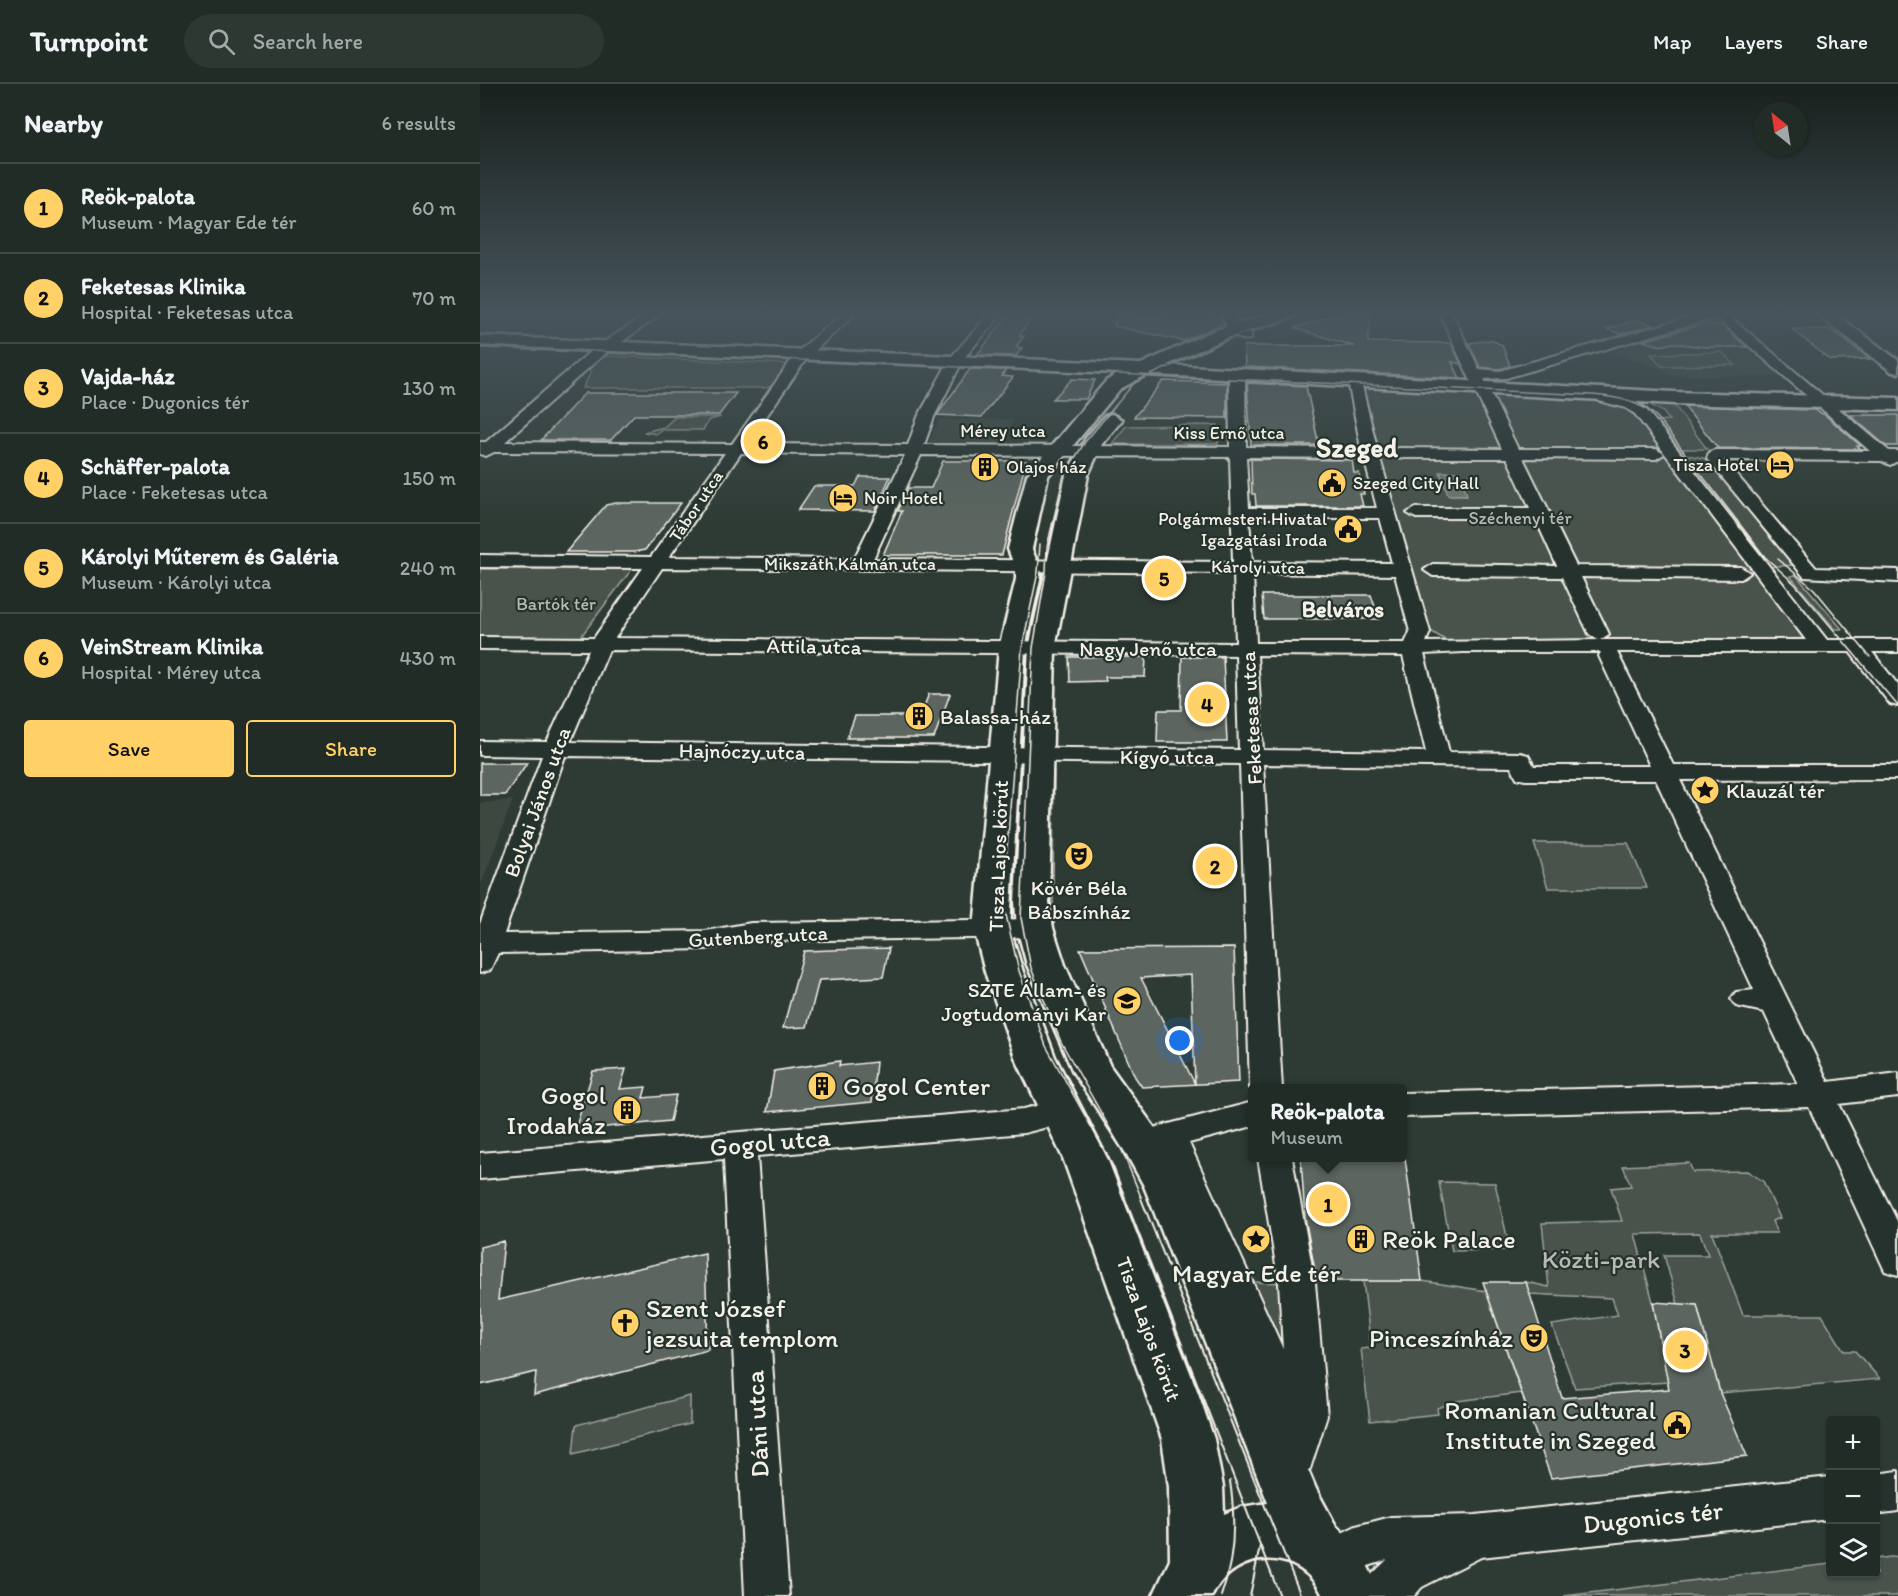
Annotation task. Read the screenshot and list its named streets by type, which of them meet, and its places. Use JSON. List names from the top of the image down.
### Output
{
  "streets": {
    "street": [
      "Mérey utca",
      "Kiss Ernő utca",
      "Tábor utca",
      "Mikszáth Kálmán utca",
      "Károlyi utca",
      "Attila utca",
      "Nagy Jenő utca",
      "Feketesas utca",
      "Hajnóczy utca",
      "Kígyó utca",
      "Bolyai János utca",
      "Tisza Lajos körút",
      "Gutenberg utca",
      "Gogol utca",
      "Dáni utca",
      "Dugonics tér"
    ]
  },
  "crossings": [
    ["Mérey utca", "Kiss Ernő utca"],
    ["Mérey utca", "Tábor utca"],
    ["Mérey utca", "Tisza Lajos körút"],
    ["Kiss Ernő utca", "Feketesas utca"],
    ["Kiss Ernő utca", "Tisza Lajos körút"],
    ["Tábor utca", "Mikszáth Kálmán utca"],
    ["Mikszáth Kálmán utca", "Károlyi utca"],
    ["Mikszáth Kálmán utca", "Tisza Lajos körút"],
    ["Károlyi utca", "Feketesas utca"],
    ["Károlyi utca", "Tisza Lajos körút"],
    ["Attila utca", "Nagy Jenő utca"],
    ["Attila utca", "Bolyai János utca"],
    ["Attila utca", "Tisza Lajos körút"],
    ["Nagy Jenő utca", "Feketesas utca"],
    ["Nagy Jenő utca", "Tisza Lajos körút"],
    ["Feketesas utca", "Kígyó utca"],
    ["Hajnóczy utca", "Kígyó utca"],
    ["Hajnóczy utca", "Bolyai János utca"],
    ["Hajnóczy utca", "Tisza Lajos körút"],
    ["Kígyó utca", "Tisza Lajos körút"],
    ["Bolyai János utca", "Gutenberg utca"],
    ["Tisza Lajos körút", "Gutenberg utca"],
    ["Tisza Lajos körút", "Gogol utca"],
    ["Tisza Lajos körút", "Dugonics tér"],
    ["Gogol utca", "Dáni utca"]
  ],
  "districts": ["Szeged", "Belváros"],
  "parks": ["Széchenyi tér", "Bartók tér", "Közti-park"],
  "places": {
    "hotel": ["Tisza Hotel", "Noir Hotel"],
    "building": [
      "Olajos ház",
      "Balassa-ház",
      "Gogol Center",
      "Gogol Irodaház",
      "Reök Palace"
    ],
    "public building": ["Szeged City Hall", "Polgármesteri Hivatal Igazgatási Iroda", "Romanian Cultural Institute in Szeged"],
    "place": ["Klauzál tér", "Magyar Ede tér"],
    "theatre": ["Kövér Béla Bábszínház", "Pinceszínház"],
    "school or university": ["SZTE Állam- és Jogtudományi Kar"],
    "church": ["Szent József jezsuita templom"]
  },
  "north": "top left",
  "page": {
    "header": "Turnpoint",
    "search": "Search here",
    "nav": ["Map", "Layers", "Share"],
    "heading": ["Nearby", "6 results"],
    "list": [
      {
        "mark": "1",
        "name": "Reök-palota",
        "note": "Museum · Magyar Ede tér",
        "value": "60 m"
      },
      {
        "mark": "2",
        "name": "Feketesas Klinika",
        "note": "Hospital · Feketesas utca",
        "value": "70 m"
      },
      {
        "mark": "3",
        "name": "Vajda-ház",
        "note": "Place · Dugonics tér",
        "value": "130 m"
      },
      {
        "mark": "4",
        "name": "Schäffer-palota",
        "note": "Place · Feketesas utca",
        "value": "150 m"
      },
      {
        "mark": "5",
        "name": "Károlyi Műterem és Galéria",
        "note": "Museum · Károlyi utca",
        "value": "240 m"
      },
      {
        "mark": "6",
        "name": "VeinStream Klinika",
        "note": "Hospital · Mérey utca",
        "value": "430 m"
      }
    ],
    "pins": [
      "6",
      "5",
      "4",
      "2",
      "1",
      "3"
    ],
    "buttons": ["Save", "Share"],
    "popup": ["Reök-palota", "Museum"],
    "map_buttons": ["+", "−"]
  }
}
